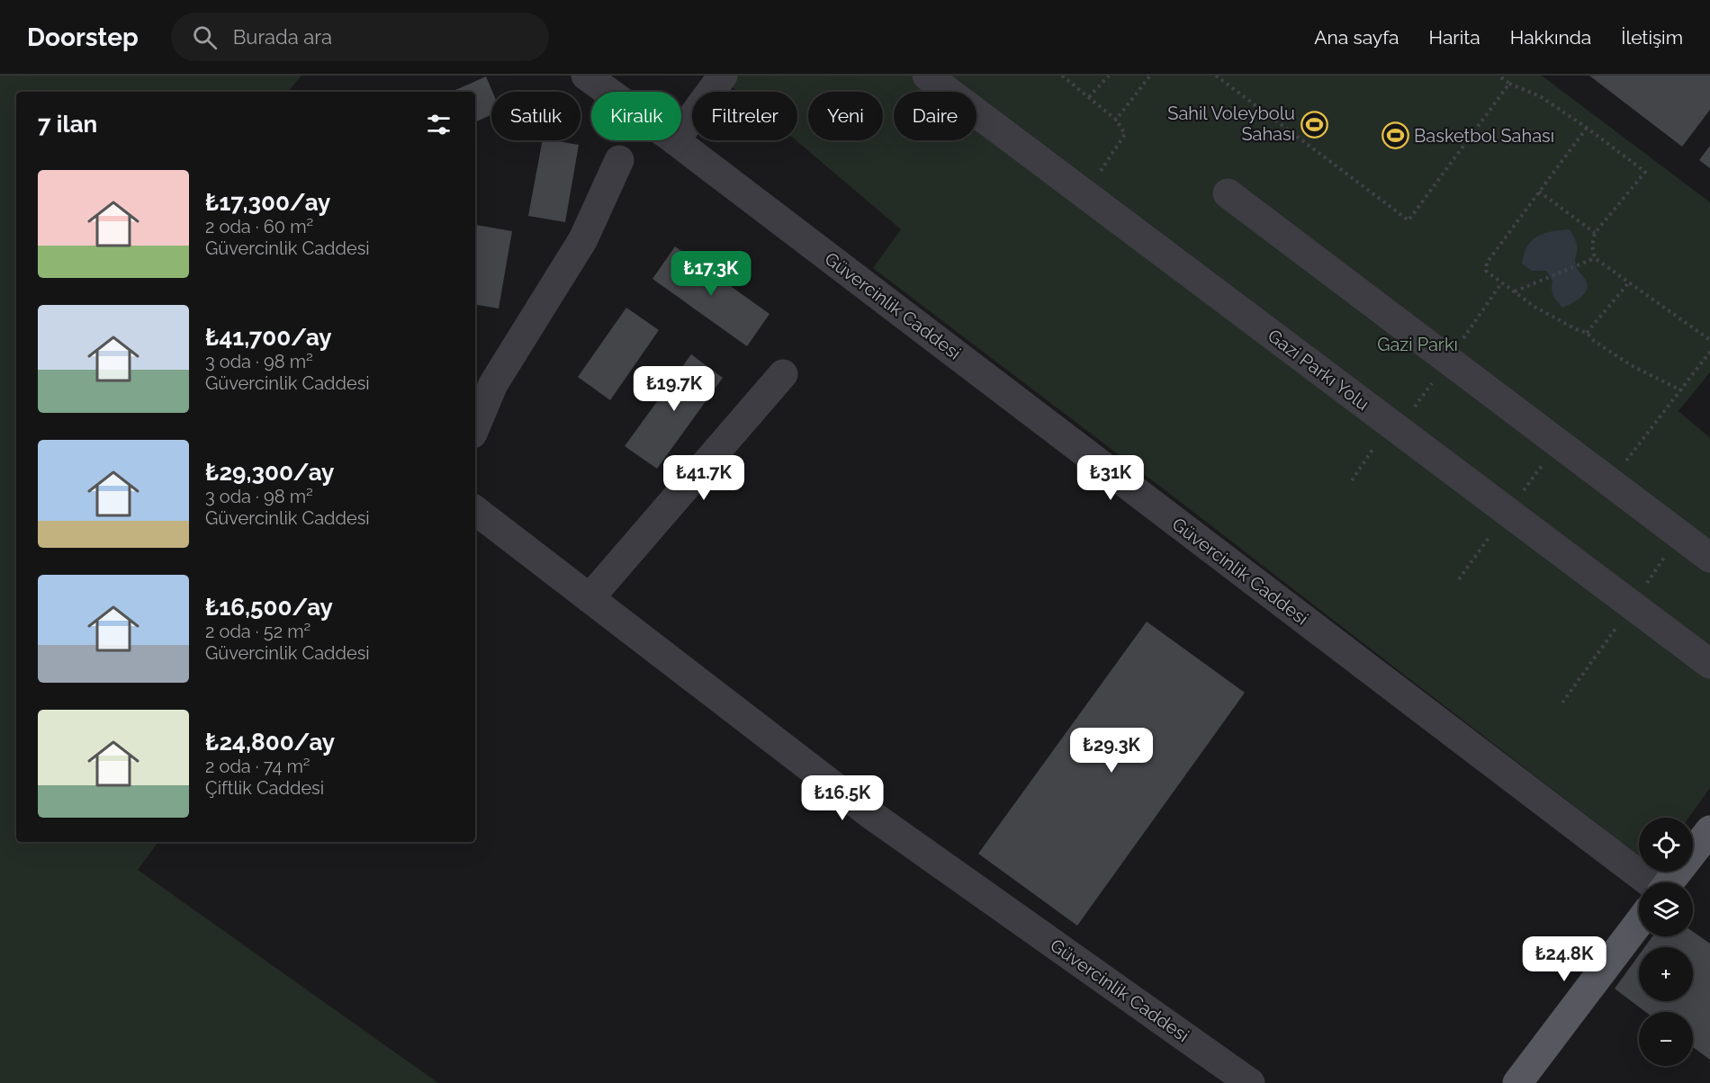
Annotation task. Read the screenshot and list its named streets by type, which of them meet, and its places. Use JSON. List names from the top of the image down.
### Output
{
  "streets": {
    "street": ["Güvercinlik Caddesi", "Gazi Parkı Yolu"]
  },
  "parks": ["Gazi Parkı"],
  "places": {
    "sports": ["Sahil Voleybolu Sahası", "Basketbol Sahası"]
  },
  "page": {
    "header": "Doorstep",
    "search": "Burada ara",
    "nav": [
      "Ana sayfa",
      "Harita",
      "Hakkında",
      "İletişim"
    ],
    "chip": [
      "Satılık",
      "Kiralık",
      "Filtreler",
      "Yeni",
      "Daire"
    ],
    "heading": "7 ilan",
    "list": [
      {
        "name": "₺17,300/ay",
        "note": "2 oda · 60 m² · Güvercinlik Caddesi"
      },
      {
        "name": "₺41,700/ay",
        "note": "3 oda · 98 m² · Güvercinlik Caddesi"
      },
      {
        "name": "₺29,300/ay",
        "note": "3 oda · 98 m² · Güvercinlik Caddesi"
      },
      {
        "name": "₺16,500/ay",
        "note": "2 oda · 52 m² · Güvercinlik Caddesi"
      },
      {
        "name": "₺24,800/ay",
        "note": "2 oda · 74 m² · Çiftlik Caddesi"
      }
    ],
    "price": [
      "₺17.3K",
      "₺19.7K",
      "₺41.7K",
      "₺31K",
      "₺29.3K",
      "₺16.5K",
      "₺24.8K"
    ],
    "map_buttons": ["+", "−"]
  }
}
